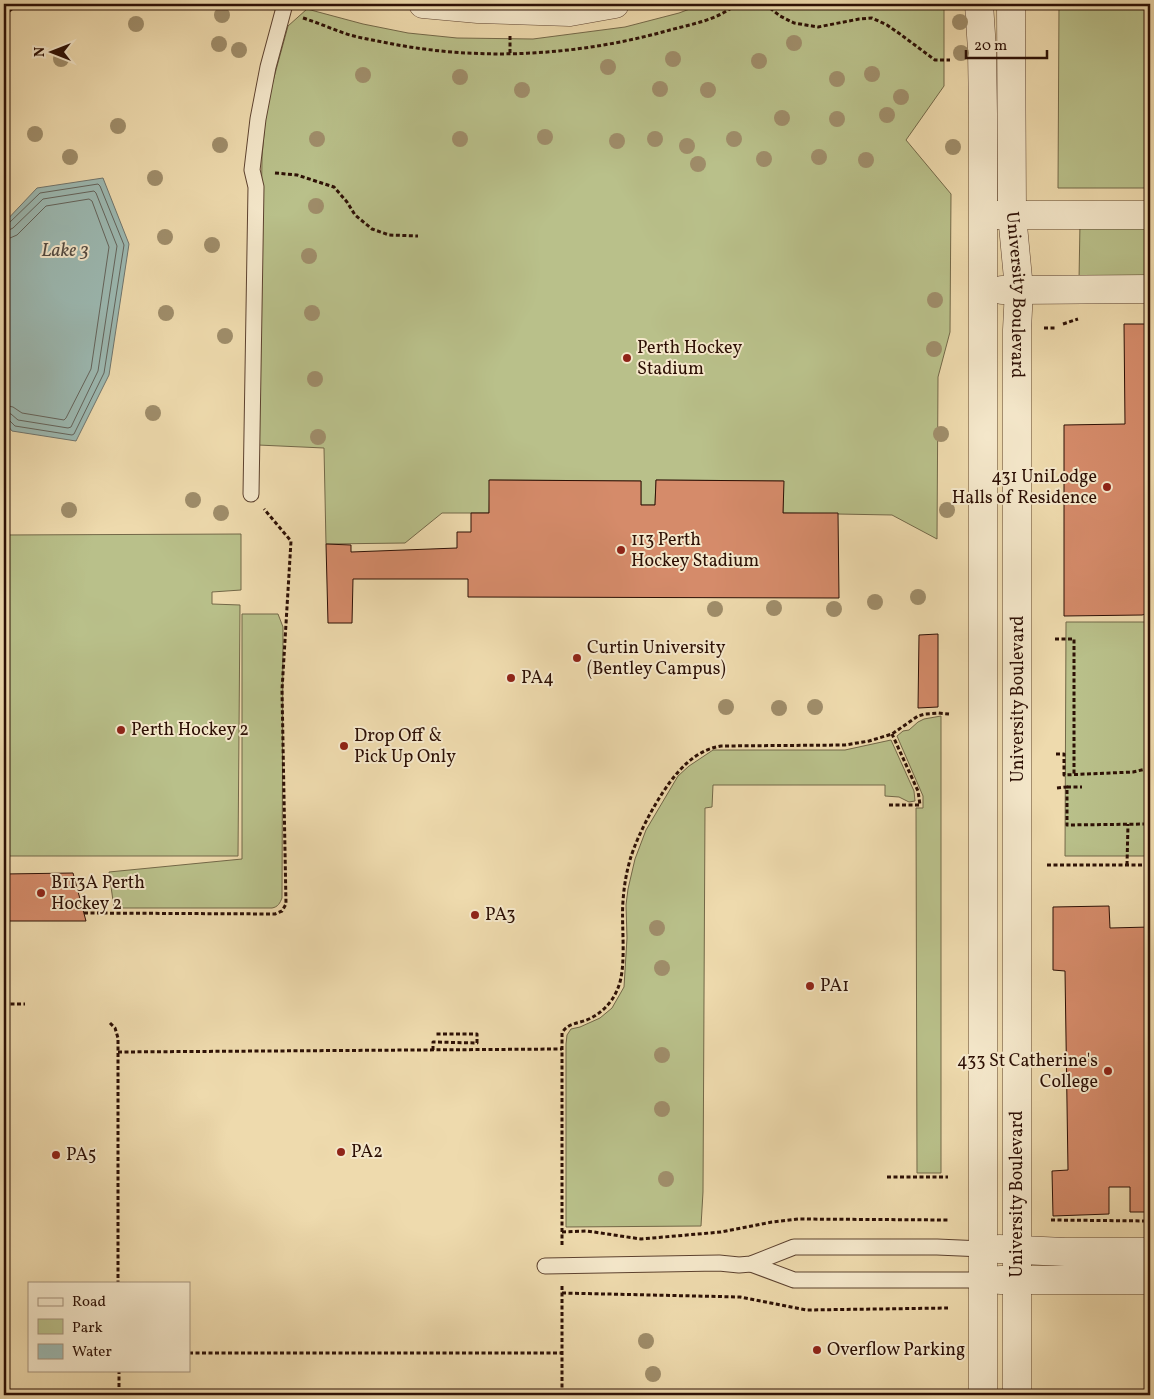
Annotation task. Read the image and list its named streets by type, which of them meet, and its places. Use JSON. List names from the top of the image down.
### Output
{
  "streets": {
    "street": ["University Boulevard"]
  },
  "water": ["Lake 3"],
  "places": [
    "Perth Hockey Stadium",
    "431 UniLodge Halls of Residence",
    "113 Perth Hockey Stadium",
    "Curtin University (Bentley Campus)",
    "PA4",
    "Perth Hockey 2",
    "Drop Off & Pick Up Only",
    "B113A Perth Hockey 2",
    "PA3",
    "PA1",
    "433 St Catherine's College",
    "PA2",
    "PA5",
    "Overflow Parking"
  ],
  "legend": ["Road", "Park", "Water"],
  "scale_bar": "20 m",
  "north": "left"
}
